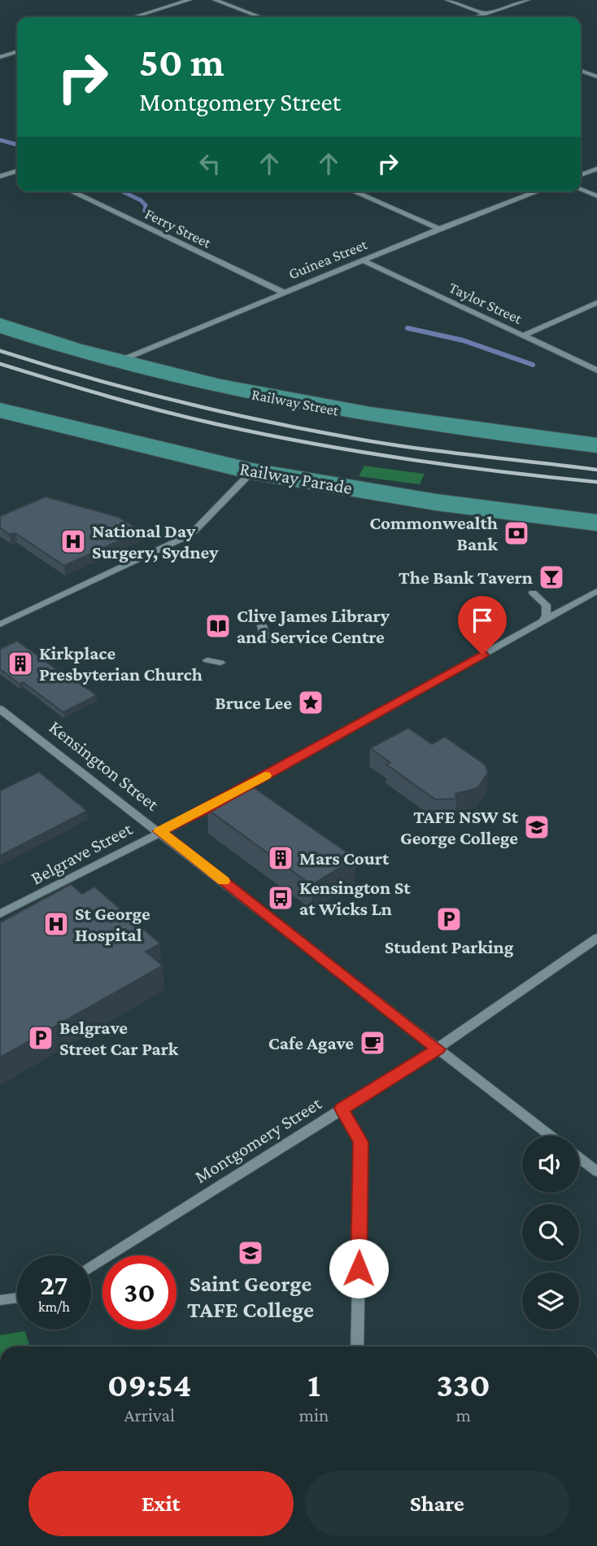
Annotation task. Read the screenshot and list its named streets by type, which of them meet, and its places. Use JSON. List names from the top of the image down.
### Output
{
  "streets": {
    "main road": ["Railway Street", "Railway Parade"],
    "street": [
      "Ferry Street",
      "Guinea Street",
      "Taylor Street",
      "Kensington Street",
      "Belgrave Street",
      "Montgomery Street"
    ]
  },
  "crossings": [
    ["Ferry Street", "Guinea Street"],
    ["Guinea Street", "Taylor Street"],
    ["Guinea Street", "Railway Street"],
    ["Kensington Street", "Belgrave Street"],
    ["Kensington Street", "Montgomery Street"]
  ],
  "places": {
    "bank": ["Commonwealth Bank"],
    "hospital": ["National Day Surgery, Sydney", "St George Hospital"],
    "bar": ["The Bank Tavern"],
    "library": ["Clive James Library and Service Centre"],
    "building": ["Kirkplace Presbyterian Church", "Mars Court"],
    "place": ["Bruce Lee"],
    "school or university": ["TAFE NSW St George College", "Saint George TAFE College"],
    "bus stop": ["Kensington St at Wicks Ln"],
    "parking": ["Student Parking", "Belgrave Street Car Park"],
    "cafe": ["Cafe Agave"]
  },
  "page": {
    "turn": ["50 m", "Montgomery Street"],
    "speed": "27 km/h",
    "limit": "30",
    "eta": [
      "09:54",
      "Arrival",
      "1",
      "min",
      "330",
      "m"
    ],
    "buttons": ["Exit", "Share"]
  }
}
